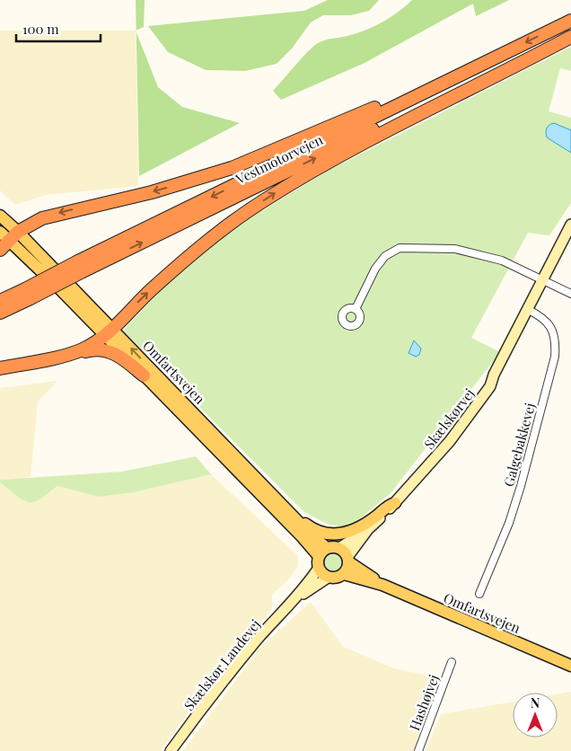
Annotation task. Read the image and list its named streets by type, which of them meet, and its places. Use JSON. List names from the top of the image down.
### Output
{
  "streets": {
    "highway": ["Vestmotorvejen"],
    "main road": ["Omfartsvejen"],
    "street": [
      "Skælskørvej",
      "Galgebakkevej",
      "Skælskør Landevej",
      "Hashøjvej"
    ]
  },
  "crossings": [
    ["Omfartsvejen", "Skælskørvej"],
    ["Omfartsvejen", "Skælskør Landevej"],
    ["Skælskørvej", "Galgebakkevej"],
    ["Skælskørvej", "Skælskør Landevej"]
  ],
  "scale_bar": "100 m",
  "north": "top"
}
